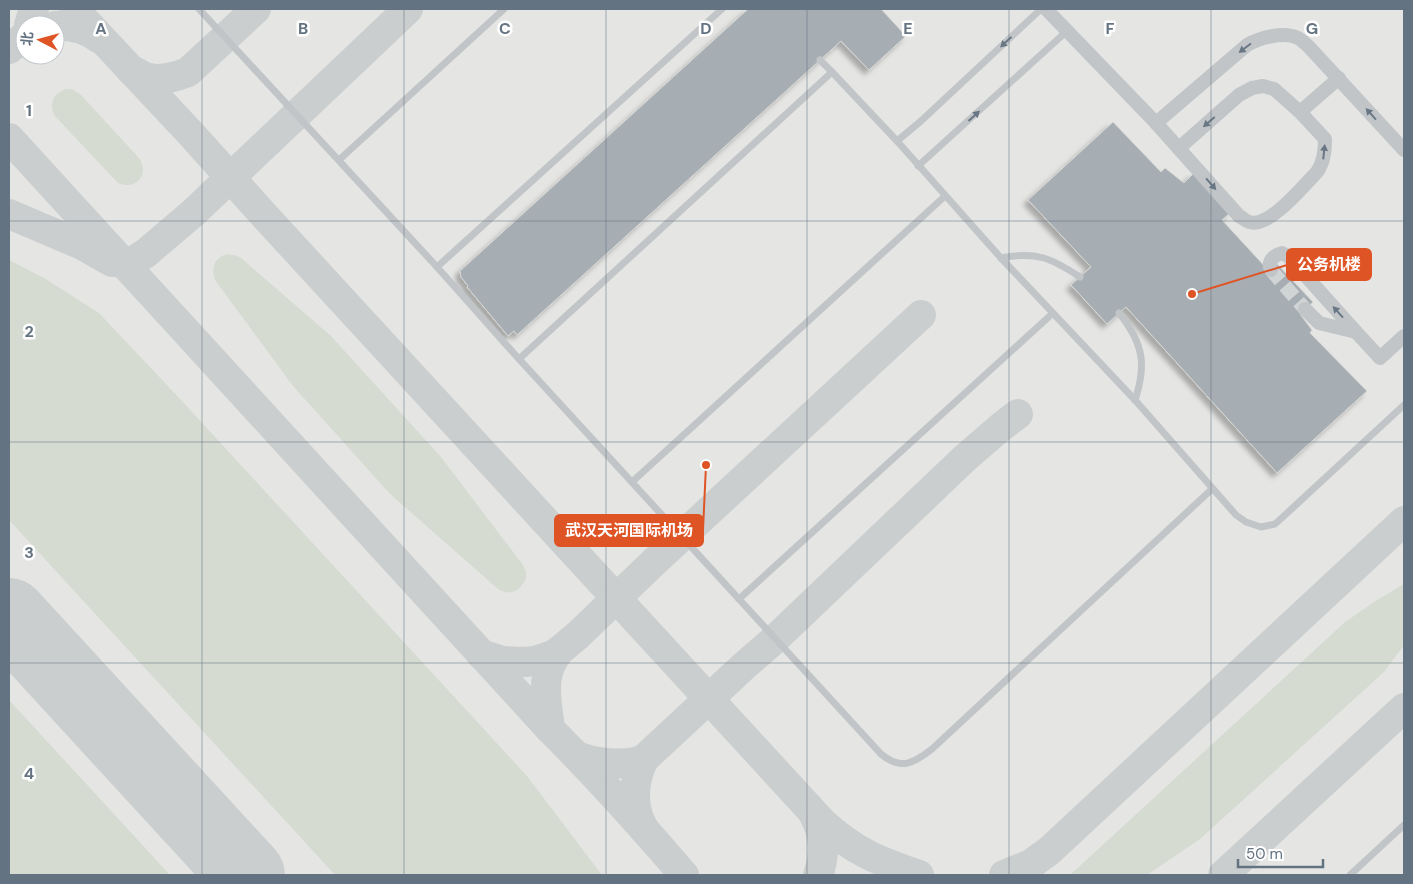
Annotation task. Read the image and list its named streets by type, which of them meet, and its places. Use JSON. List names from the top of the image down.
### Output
{
  "places": ["公务机楼", "武汉天河国际机场"],
  "scale_bar": "50 m",
  "north": "left",
  "grid": {
    "columns": [
      "A",
      "B",
      "C",
      "D",
      "E",
      "F",
      "G"
    ],
    "rows": [
      "1",
      "2",
      "3",
      "4"
    ]
  }
}
